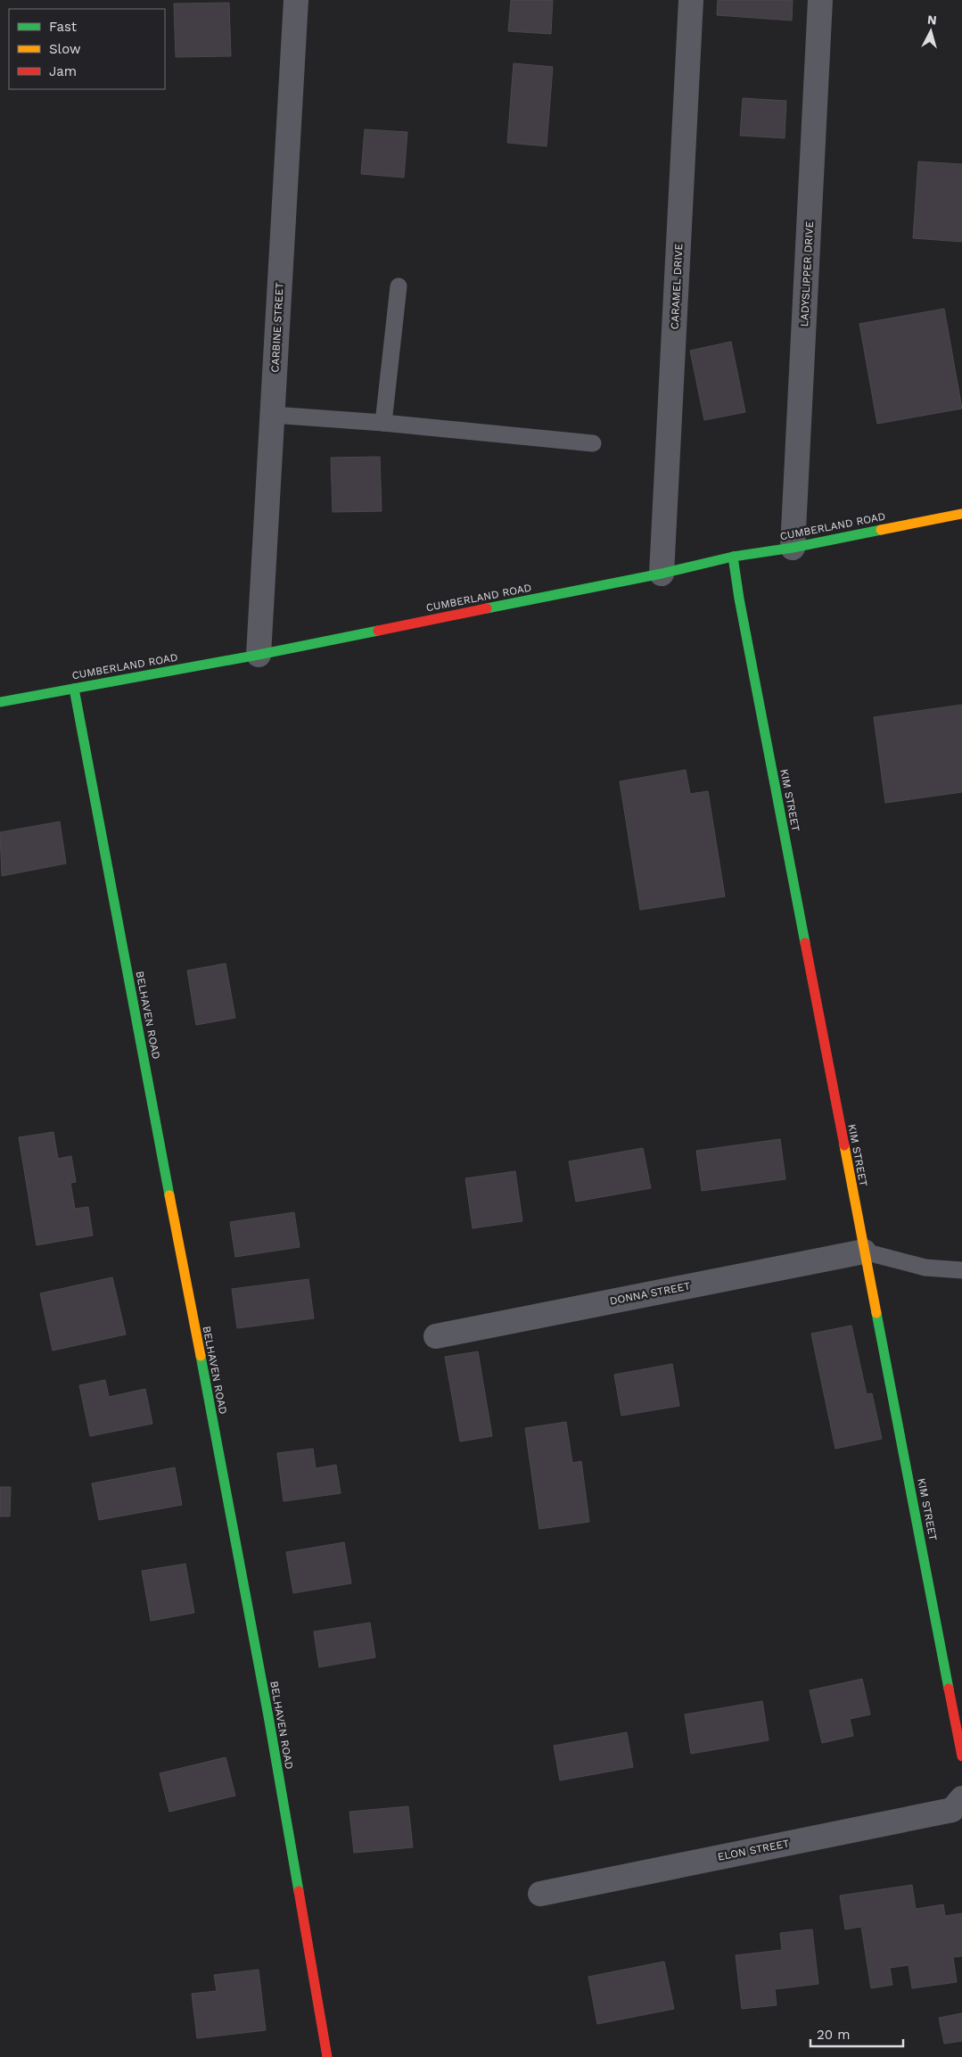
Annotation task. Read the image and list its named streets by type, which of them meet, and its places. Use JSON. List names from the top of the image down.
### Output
{
  "streets": {
    "street": [
      "LADYSLIPPER DRIVE",
      "CARAMEL DRIVE",
      "CARBINE STREET",
      "CUMBERLAND ROAD",
      "KIM STREET",
      "BELHAVEN ROAD",
      "DONNA STREET",
      "ELON STREET"
    ]
  },
  "crossings": [
    ["LADYSLIPPER DRIVE", "CUMBERLAND ROAD"],
    ["CARAMEL DRIVE", "CUMBERLAND ROAD"],
    ["CARBINE STREET", "CUMBERLAND ROAD"],
    ["CUMBERLAND ROAD", "KIM STREET"],
    ["CUMBERLAND ROAD", "BELHAVEN ROAD"],
    ["KIM STREET", "DONNA STREET"]
  ],
  "legend": ["Fast", "Slow", "Jam"],
  "scale_bar": "20 m",
  "north": "top"
}
